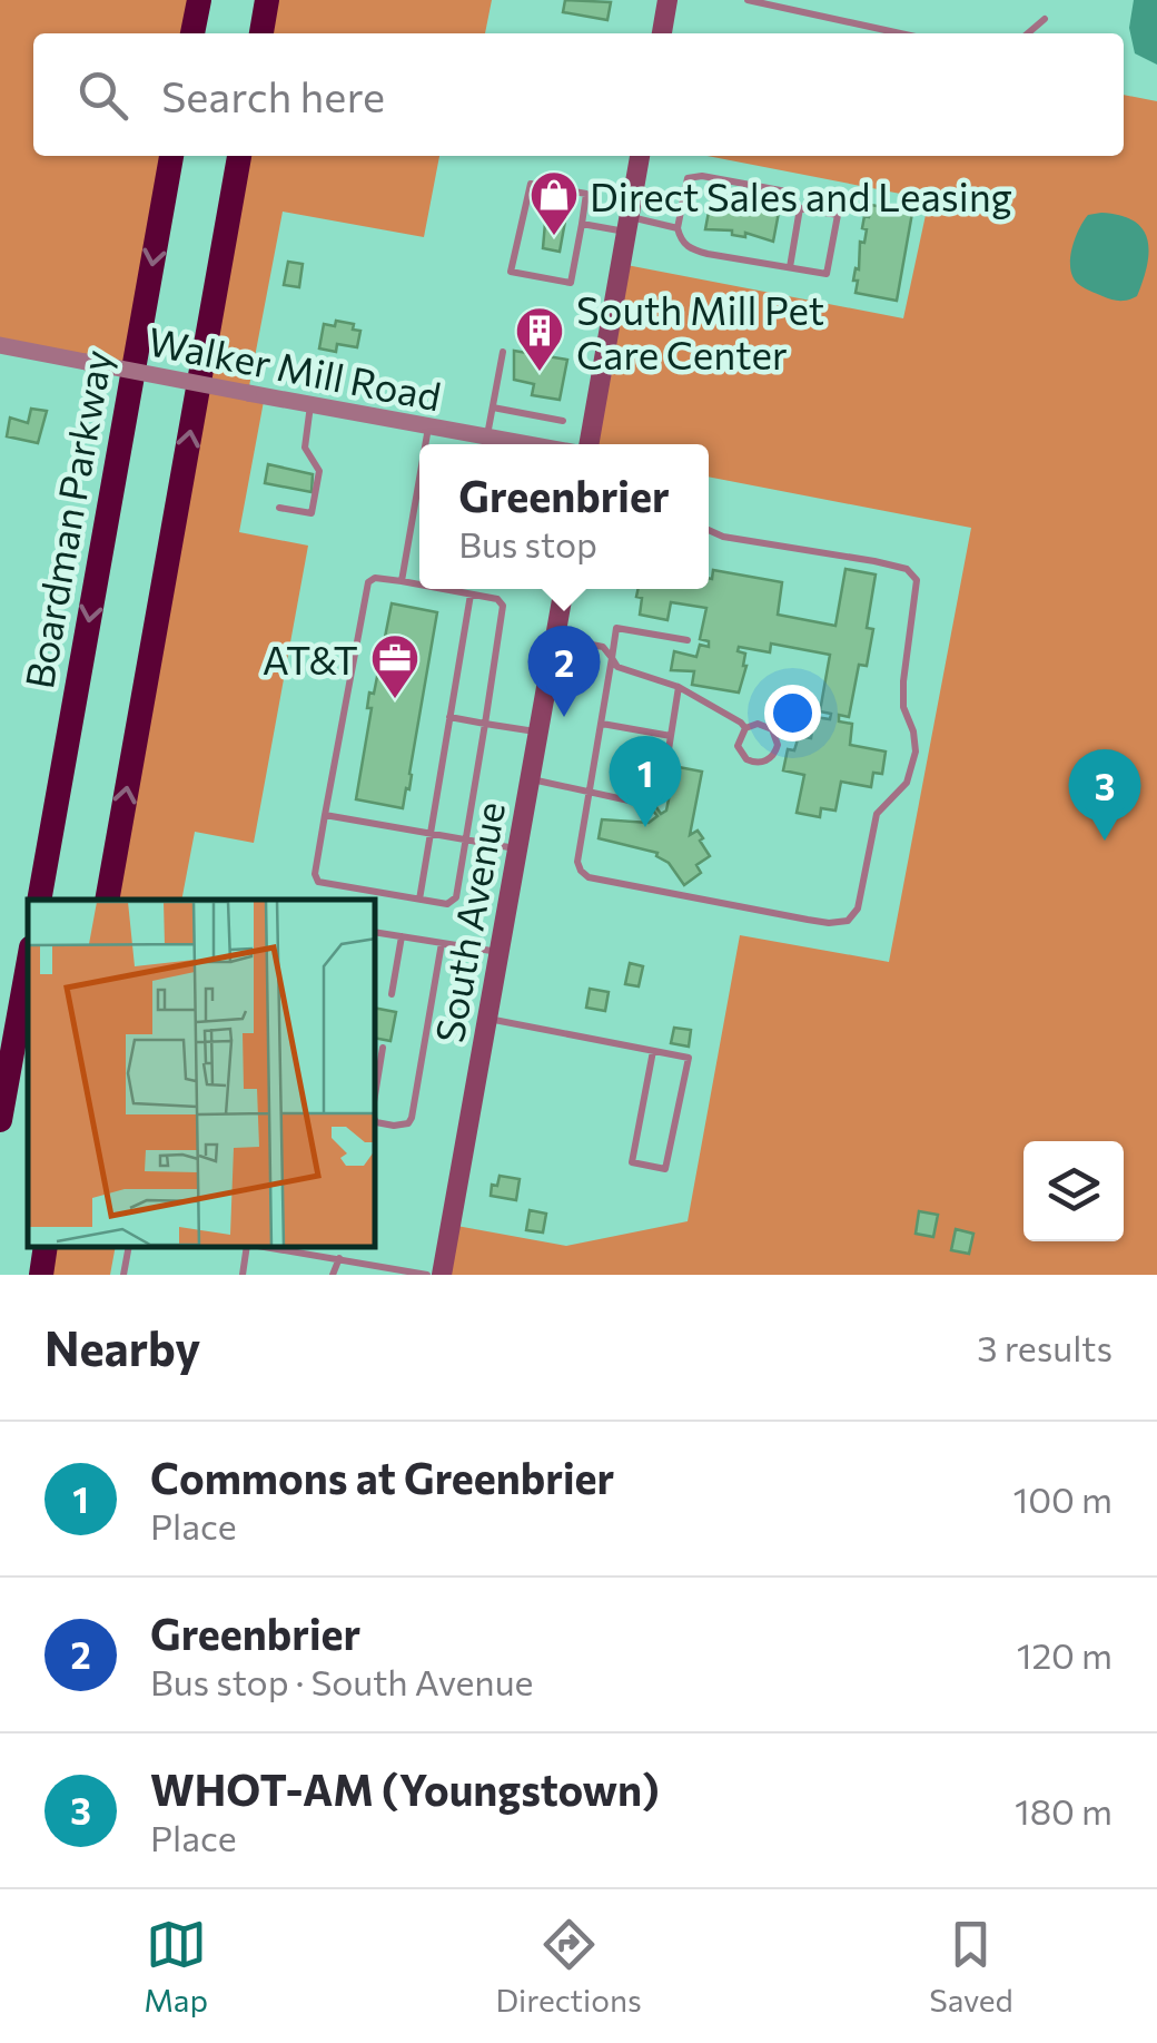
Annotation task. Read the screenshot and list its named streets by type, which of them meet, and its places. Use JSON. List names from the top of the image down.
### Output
{
  "streets": {
    "highway": ["Boardman Parkway"],
    "main road": ["South Avenue"],
    "street": ["Walker Mill Road"]
  },
  "places": {
    "shop": ["Direct Sales and Leasing"],
    "building": ["South Mill Pet Care Center"],
    "office": ["AT&T"]
  },
  "page": {
    "search": "Search here",
    "popup": ["Greenbrier", "Bus stop"],
    "pins": ["2", "1", "3"],
    "heading": ["Nearby", "3 results"],
    "list": [
      {
        "mark": "1",
        "name": "Commons at Greenbrier",
        "note": "Place",
        "value": "100 m"
      },
      {
        "mark": "2",
        "name": "Greenbrier",
        "note": "Bus stop · South Avenue",
        "value": "120 m"
      },
      {
        "mark": "3",
        "name": "WHOT-AM (Youngstown)",
        "note": "Place",
        "value": "180 m"
      }
    ],
    "nav": ["Map", "Directions", "Saved"]
  }
}
